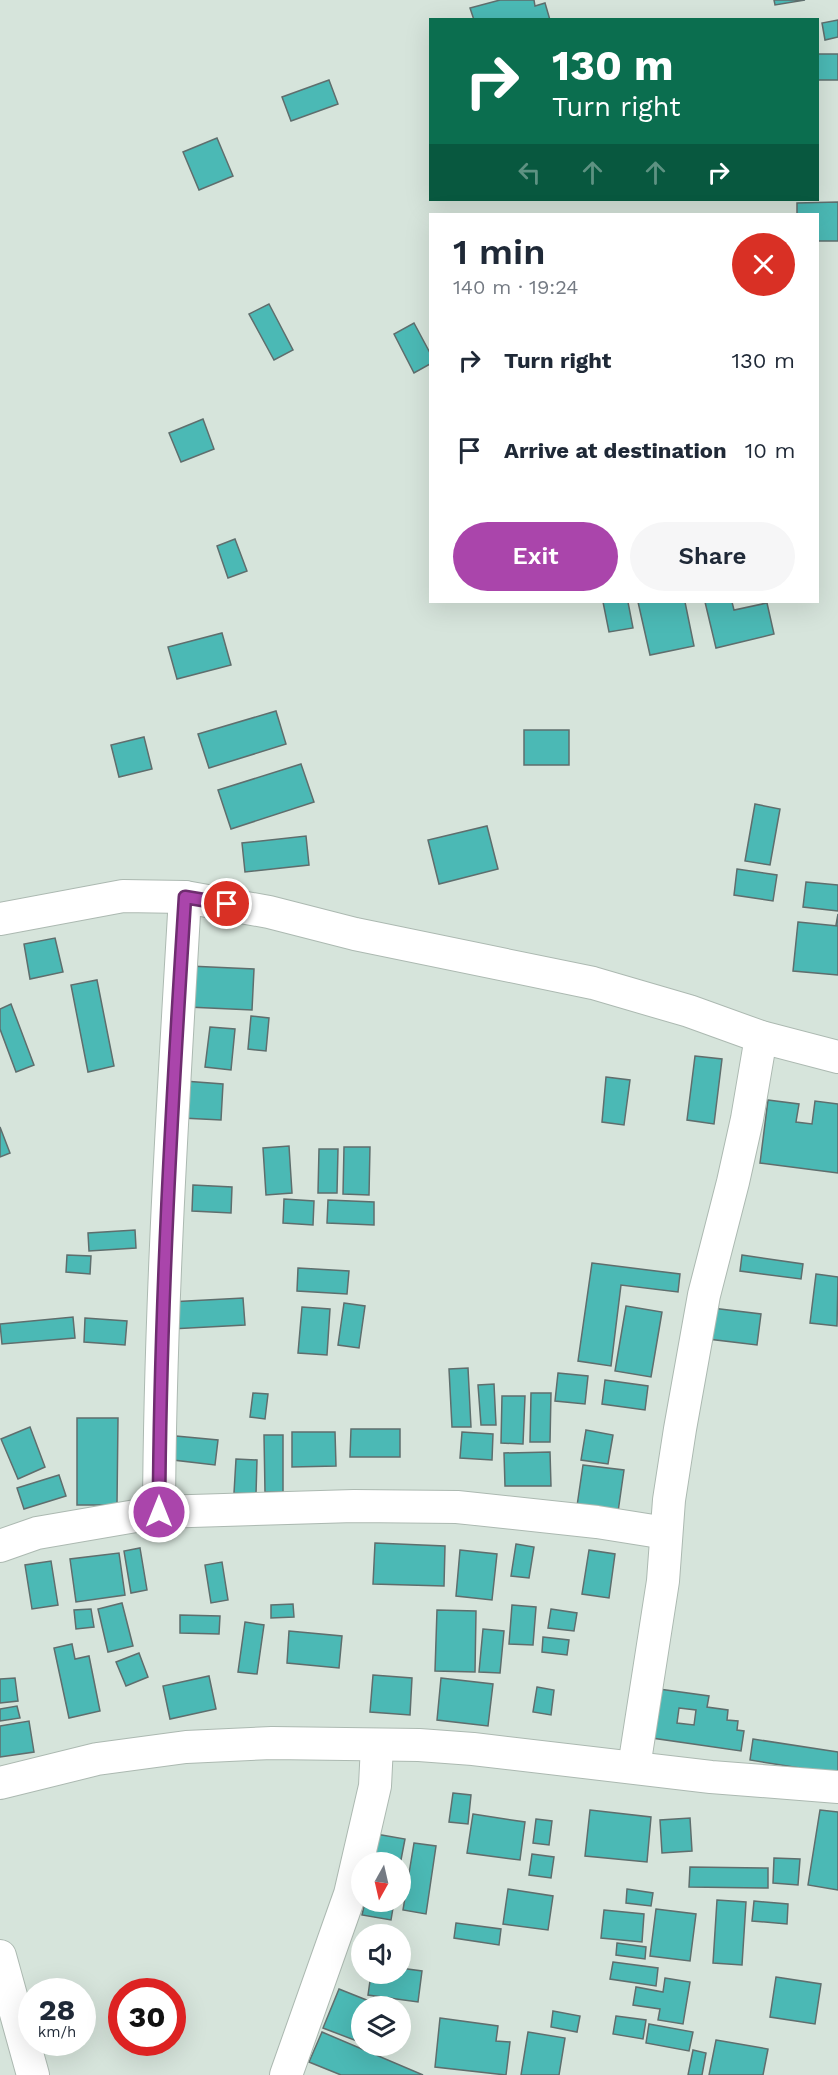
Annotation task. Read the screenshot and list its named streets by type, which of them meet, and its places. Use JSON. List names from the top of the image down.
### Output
{
  "north": "bottom",
  "page": {
    "turn": ["130 m", "Turn right"],
    "heading": ["1 min", "140 m · 19:24"],
    "list": [
      {
        "name": "Turn right",
        "value": "130 m"
      },
      {
        "name": "Arrive at destination",
        "value": "10 m"
      }
    ],
    "buttons": ["Exit", "Share"],
    "speed": "28 km/h",
    "limit": "30"
  }
}
